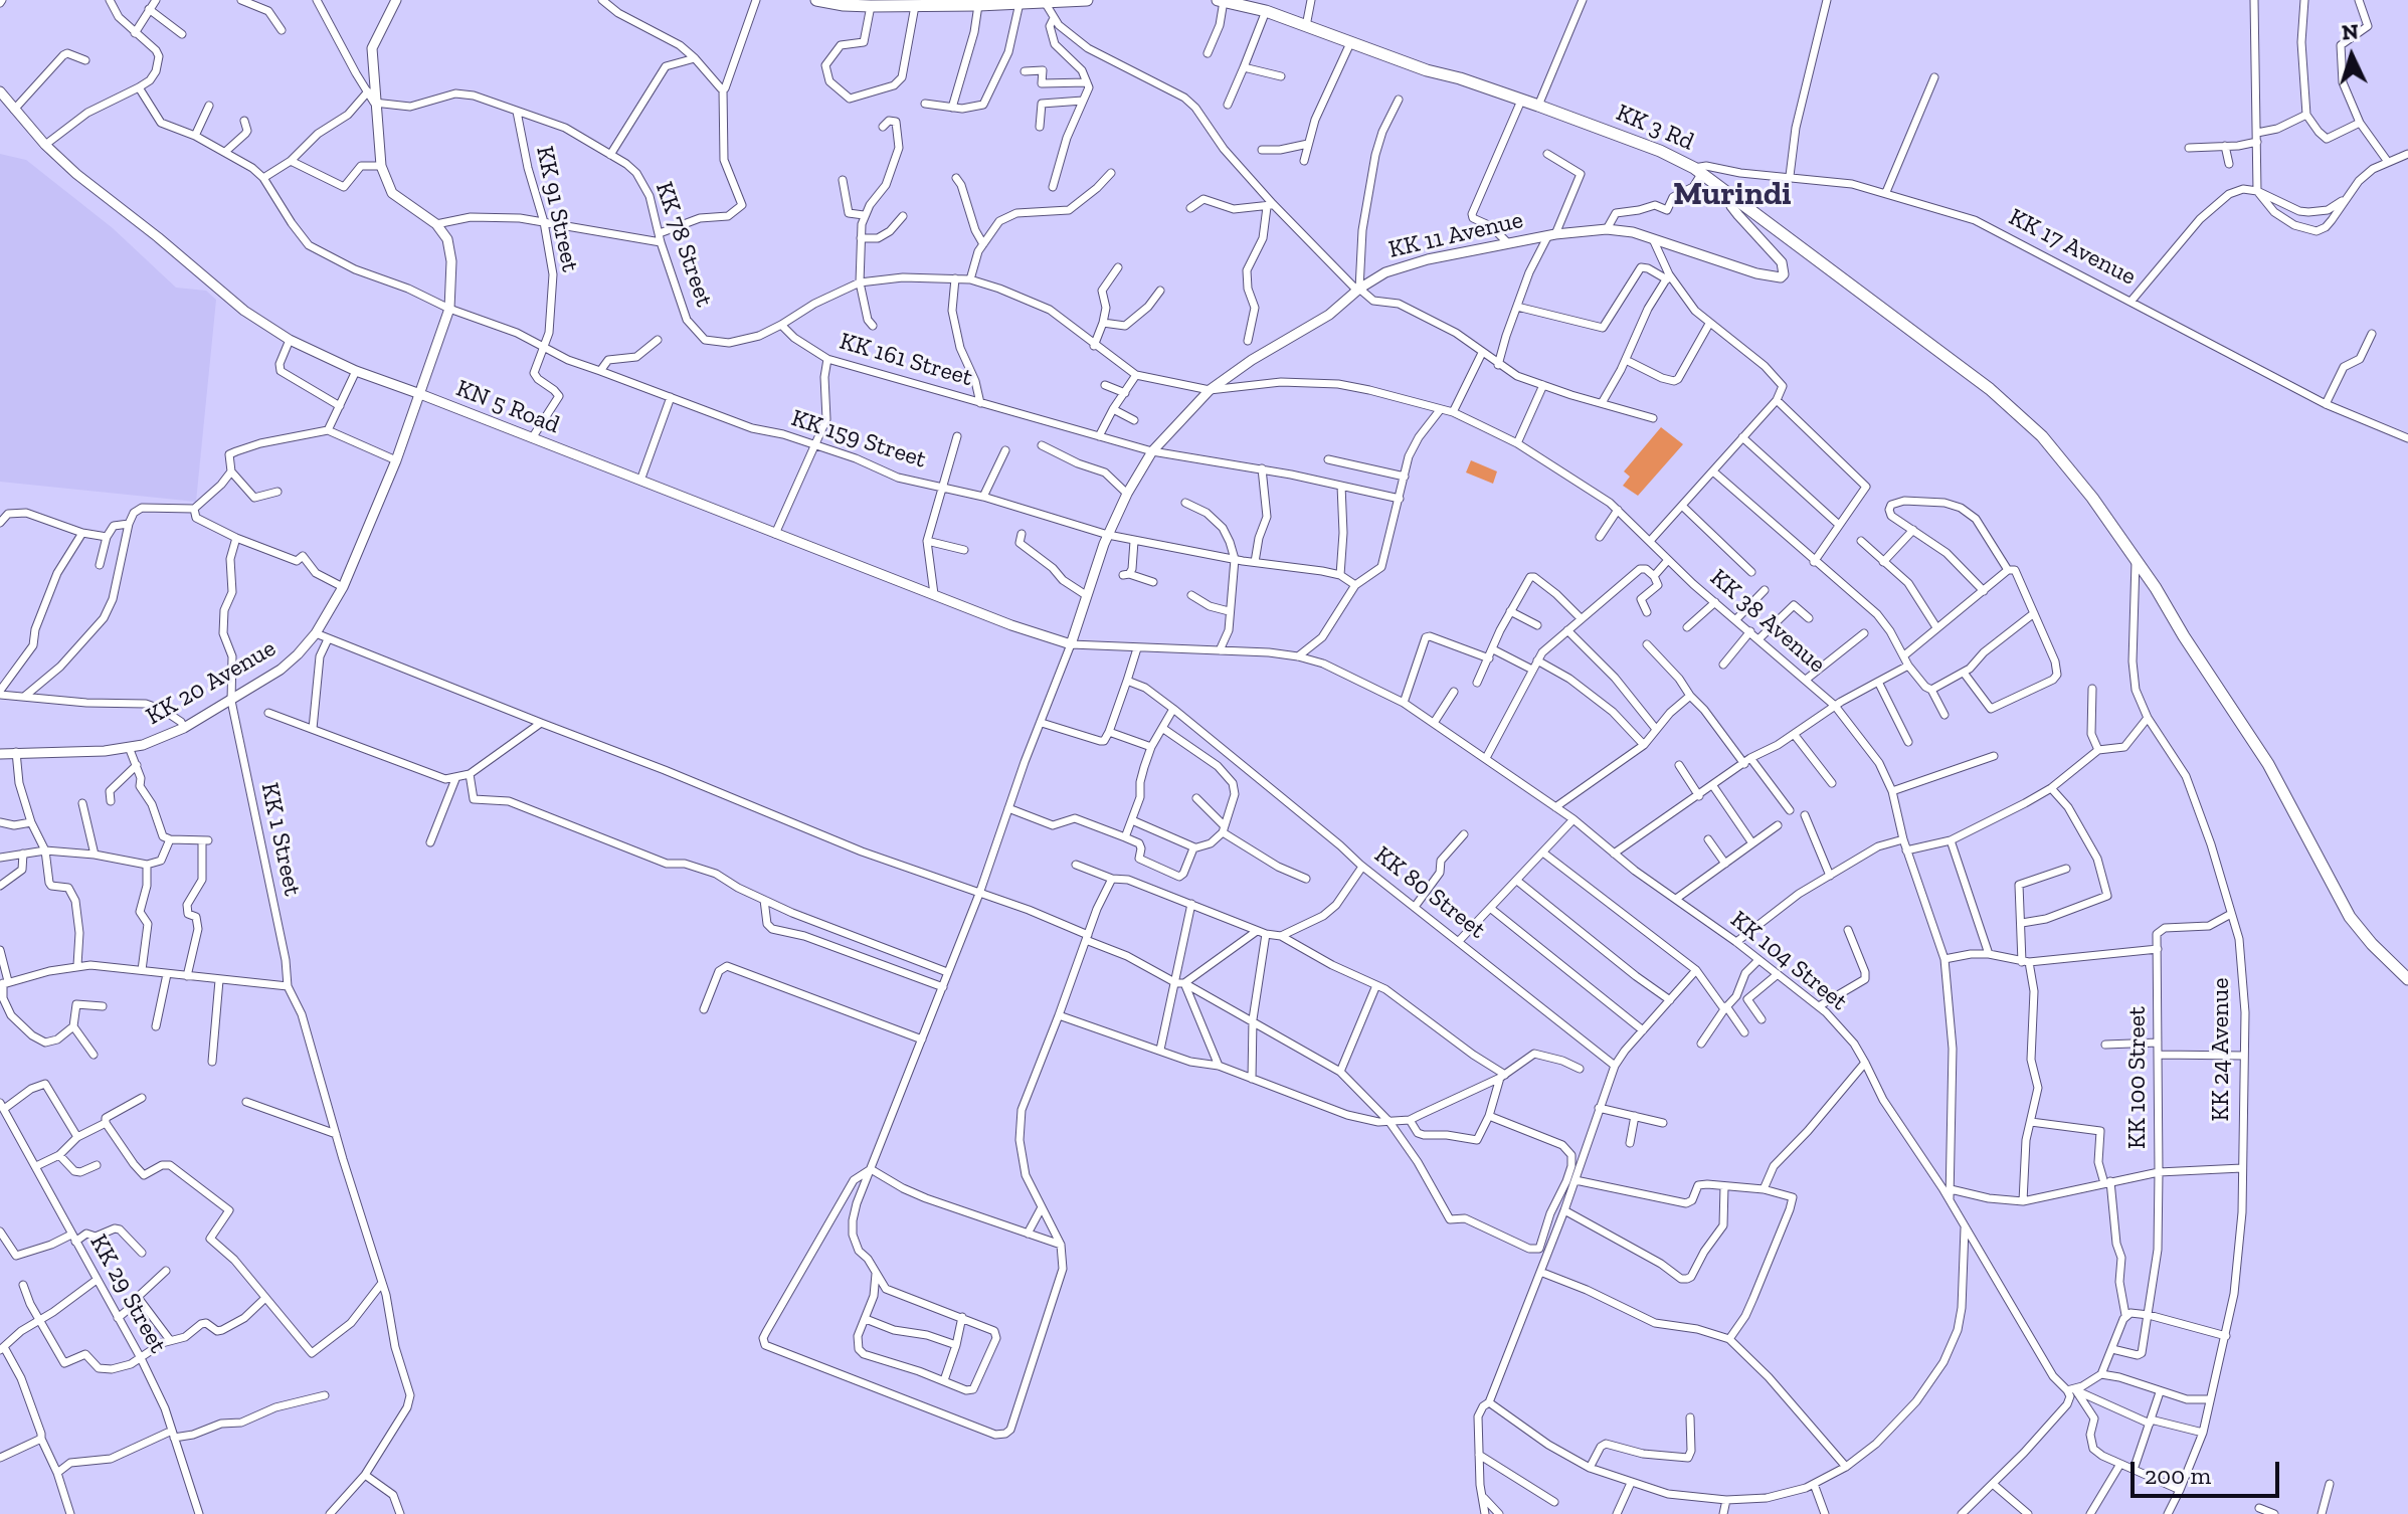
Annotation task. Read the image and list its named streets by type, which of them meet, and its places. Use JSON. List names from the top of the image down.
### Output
{
  "streets": {
    "highway": ["KK 3 Rd"],
    "main road": ["KK 11 Avenue", "KN 5 Road", "KK 20 Avenue"],
    "street": [
      "KK 91 Street",
      "KK 78 Street",
      "KK 17 Avenue",
      "KK 161 Street",
      "KK 159 Street",
      "KK 38 Avenue",
      "KK 1 Street",
      "KK 80 Street",
      "KK 104 Street",
      "KK 24 Avenue",
      "KK 100 Street",
      "KK 29 Street"
    ]
  },
  "crossings": [
    ["KK 3 Rd", "KK 11 Avenue"],
    ["KK 3 Rd", "KK 17 Avenue"],
    ["KK 3 Rd", "KK 24 Avenue"],
    ["KK 91 Street", "KK 78 Street"],
    ["KK 91 Street", "KN 5 Road"],
    ["KK 91 Street", "KK 159 Street"],
    ["KK 11 Avenue", "KK 161 Street"],
    ["KK 11 Avenue", "KN 5 Road"],
    ["KK 11 Avenue", "KK 159 Street"],
    ["KK 11 Avenue", "KK 38 Avenue"],
    ["KK 78 Street", "KK 161 Street"],
    ["KK 78 Street", "KK 38 Avenue"],
    ["KN 5 Road", "KK 20 Avenue"],
    ["KK 159 Street", "KK 20 Avenue"],
    ["KK 38 Avenue", "KK 104 Street"],
    ["KK 20 Avenue", "KK 1 Street"],
    ["KK 104 Street", "KK 24 Avenue"],
    ["KK 24 Avenue", "KK 100 Street"]
  ],
  "districts": ["Murindi"],
  "scale_bar": "200 m",
  "north": "top"
}
